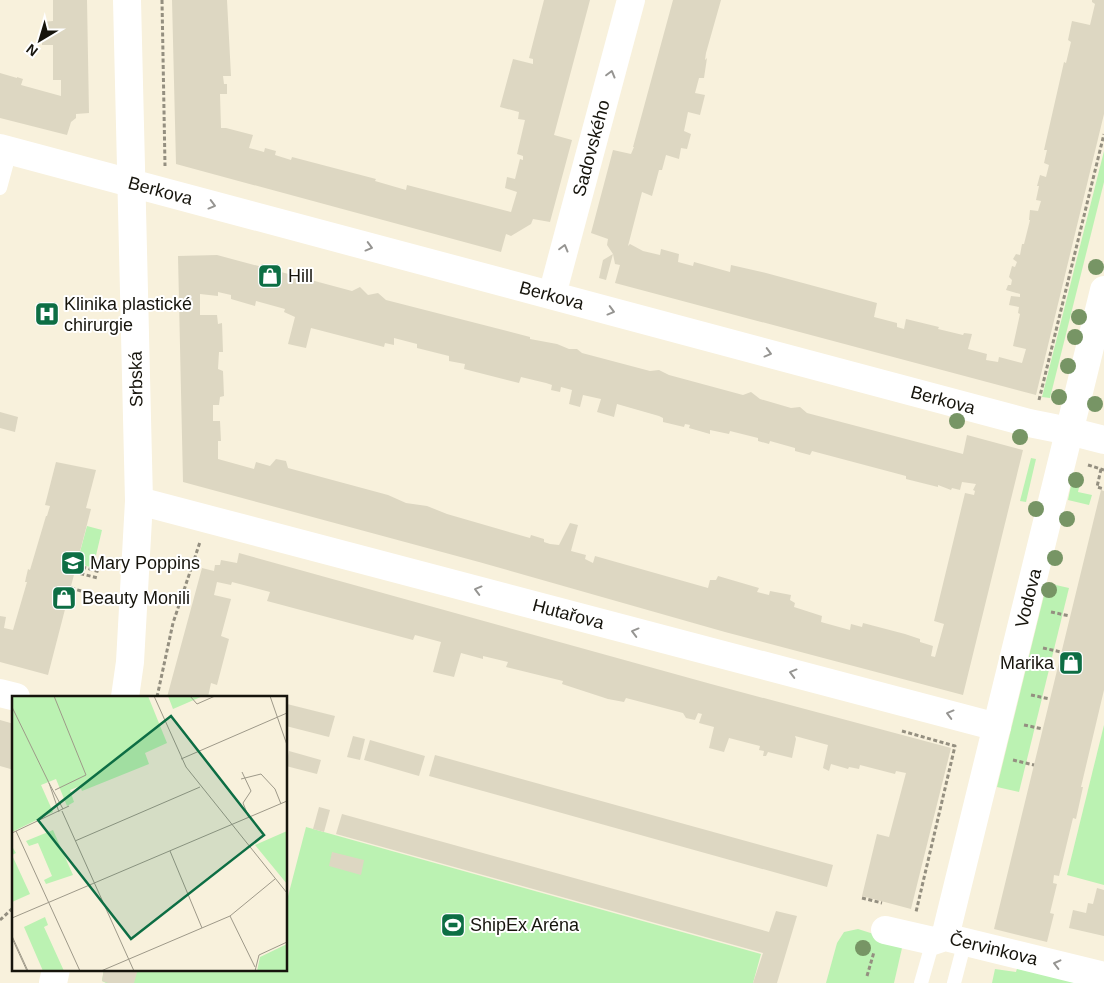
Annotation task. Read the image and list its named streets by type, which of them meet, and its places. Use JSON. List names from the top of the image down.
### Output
{
  "streets": {
    "street": [
      "Sadovského",
      "Berkova",
      "Srbská",
      "Vodova",
      "Hutařova",
      "Červinkova"
    ]
  },
  "crossings": [
    ["Sadovského", "Berkova"],
    ["Berkova", "Srbská"],
    ["Berkova", "Vodova"],
    ["Srbská", "Hutařova"],
    ["Vodova", "Hutařova"],
    ["Vodova", "Červinkova"]
  ],
  "one_way": [
    "Sadovského",
    "Berkova",
    "Hutařova",
    "Červinkova"
  ],
  "places": {
    "shop": ["Hill", "Beauty Monili", "Marika"],
    "hospital": ["Klinika plastické chirurgie"],
    "school or university": ["Mary Poppins"],
    "sports": ["ShipEx Aréna"]
  },
  "north": "bottom left"
}
